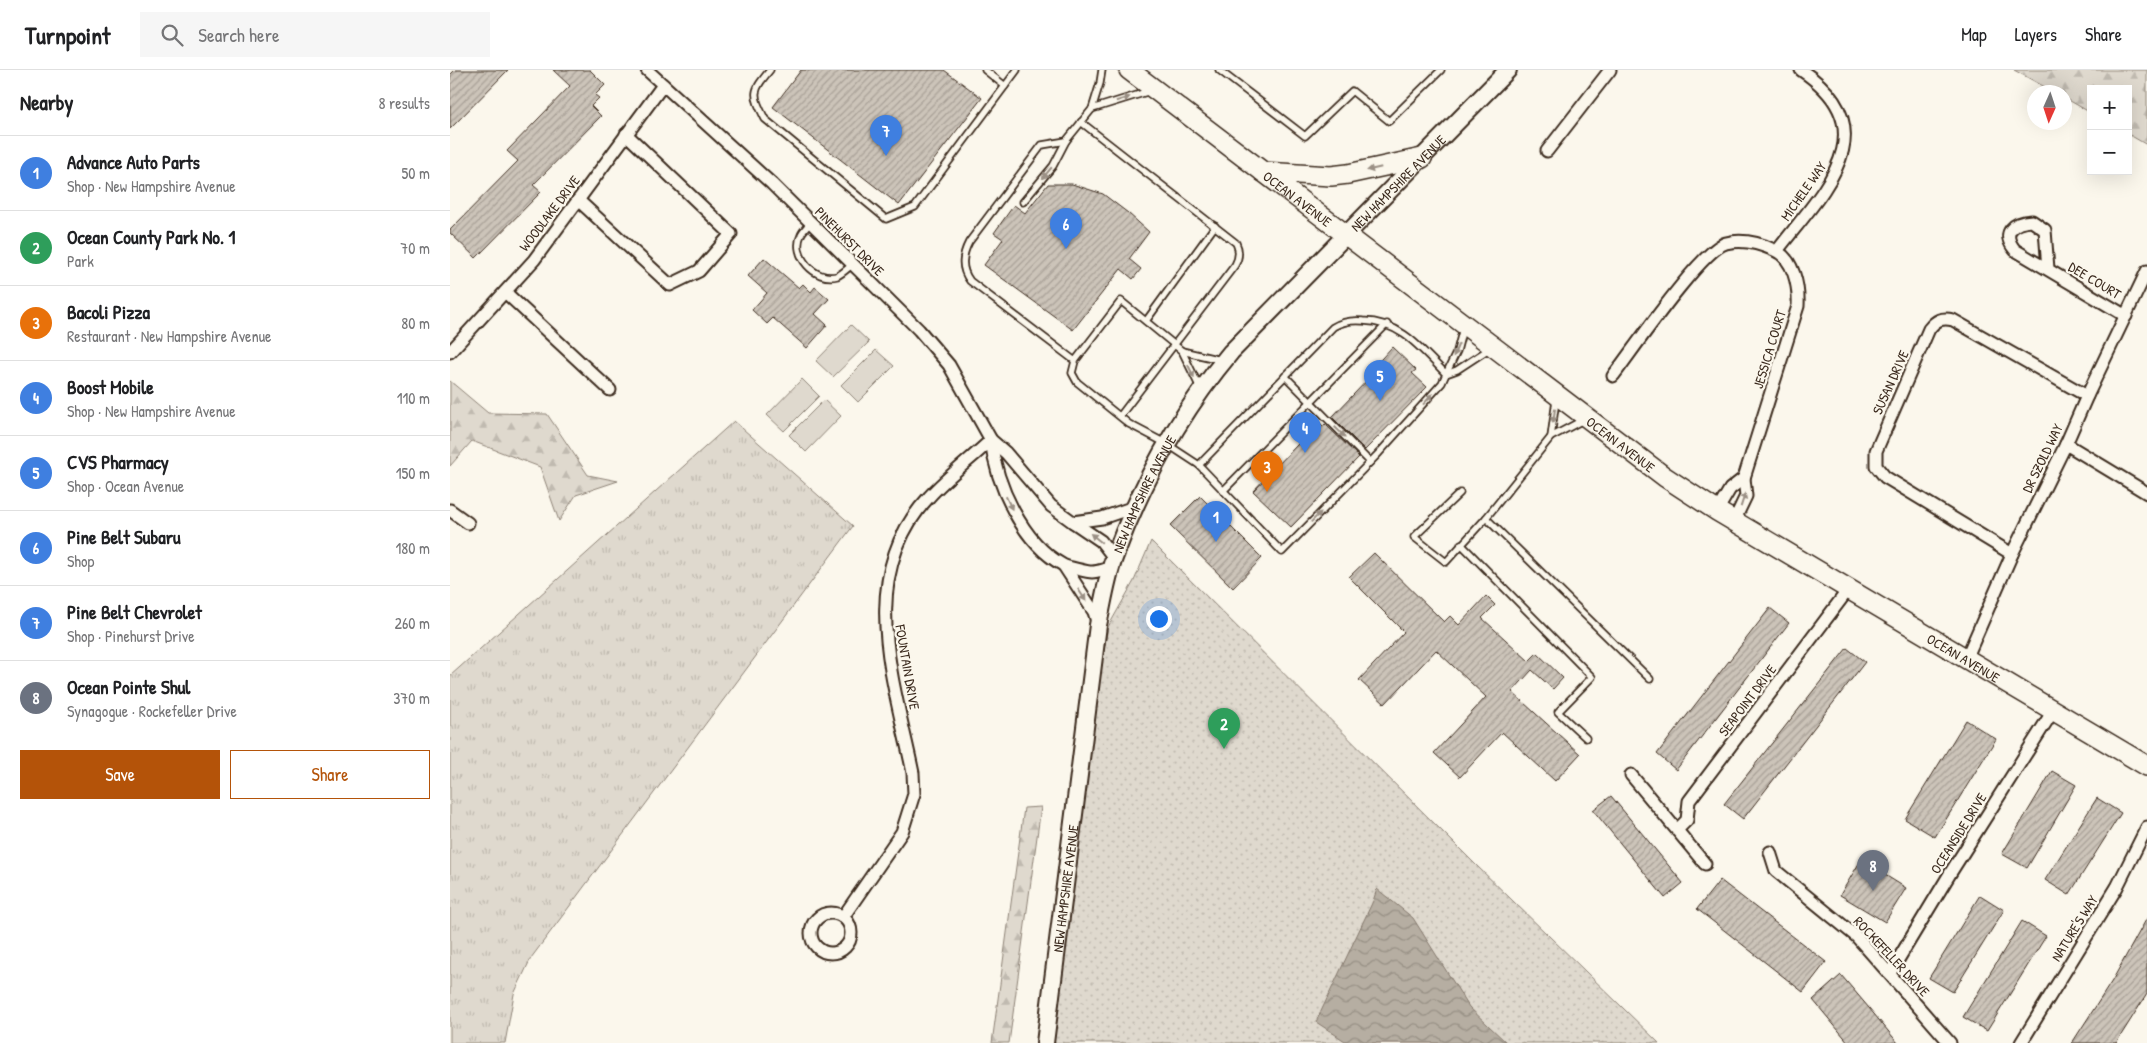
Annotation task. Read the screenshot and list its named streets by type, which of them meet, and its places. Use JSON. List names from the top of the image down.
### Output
{
  "streets": {
    "main road": ["NEW HAMPSHIRE AVENUE", "OCEAN AVENUE"],
    "street": [
      "MICHELE WAY",
      "WOODLAKE DRIVE",
      "PINEHURST DRIVE",
      "DEE COURT",
      "JESSICA COURT",
      "SUSAN DRIVE",
      "DR SZOLD WAY",
      "FOUNTAIN DRIVE",
      "SEAPOINT DRIVE",
      "OCEANSIDE DRIVE",
      "NATURE'S WAY",
      "ROCKEFELLER DRIVE"
    ]
  },
  "crossings": [
    ["NEW HAMPSHIRE AVENUE", "OCEAN AVENUE"],
    ["NEW HAMPSHIRE AVENUE", "PINEHURST DRIVE"],
    ["MICHELE WAY", "JESSICA COURT"],
    ["OCEAN AVENUE", "JESSICA COURT"],
    ["OCEAN AVENUE", "DR SZOLD WAY"],
    ["OCEAN AVENUE", "SEAPOINT DRIVE"],
    ["OCEAN AVENUE", "OCEANSIDE DRIVE"],
    ["WOODLAKE DRIVE", "PINEHURST DRIVE"],
    ["PINEHURST DRIVE", "FOUNTAIN DRIVE"],
    ["DEE COURT", "DR SZOLD WAY"],
    ["SUSAN DRIVE", "DR SZOLD WAY"],
    ["OCEANSIDE DRIVE", "ROCKEFELLER DRIVE"]
  ],
  "north": "bottom",
  "page": {
    "header": "Turnpoint",
    "search": "Search here",
    "nav": ["Map", "Layers", "Share"],
    "heading": ["Nearby", "8 results"],
    "map_buttons": ["+", "−"],
    "pins": [
      "7",
      "6",
      "5",
      "4",
      "3",
      "1",
      "2",
      "8"
    ],
    "list": [
      {
        "mark": "1",
        "name": "Advance Auto Parts",
        "note": "Shop · New Hampshire Avenue",
        "value": "50 m"
      },
      {
        "mark": "2",
        "name": "Ocean County Park No. 1",
        "note": "Park",
        "value": "70 m"
      },
      {
        "mark": "3",
        "name": "Bacoli Pizza",
        "note": "Restaurant · New Hampshire Avenue",
        "value": "80 m"
      },
      {
        "mark": "4",
        "name": "Boost Mobile",
        "note": "Shop · New Hampshire Avenue",
        "value": "110 m"
      },
      {
        "mark": "5",
        "name": "CVS Pharmacy",
        "note": "Shop · Ocean Avenue",
        "value": "150 m"
      },
      {
        "mark": "6",
        "name": "Pine Belt Subaru",
        "note": "Shop",
        "value": "180 m"
      },
      {
        "mark": "7",
        "name": "Pine Belt Chevrolet",
        "note": "Shop · Pinehurst Drive",
        "value": "260 m"
      },
      {
        "mark": "8",
        "name": "Ocean Pointe Shul",
        "note": "Synagogue · Rockefeller Drive",
        "value": "370 m"
      }
    ],
    "buttons": ["Save", "Share"]
  }
}
